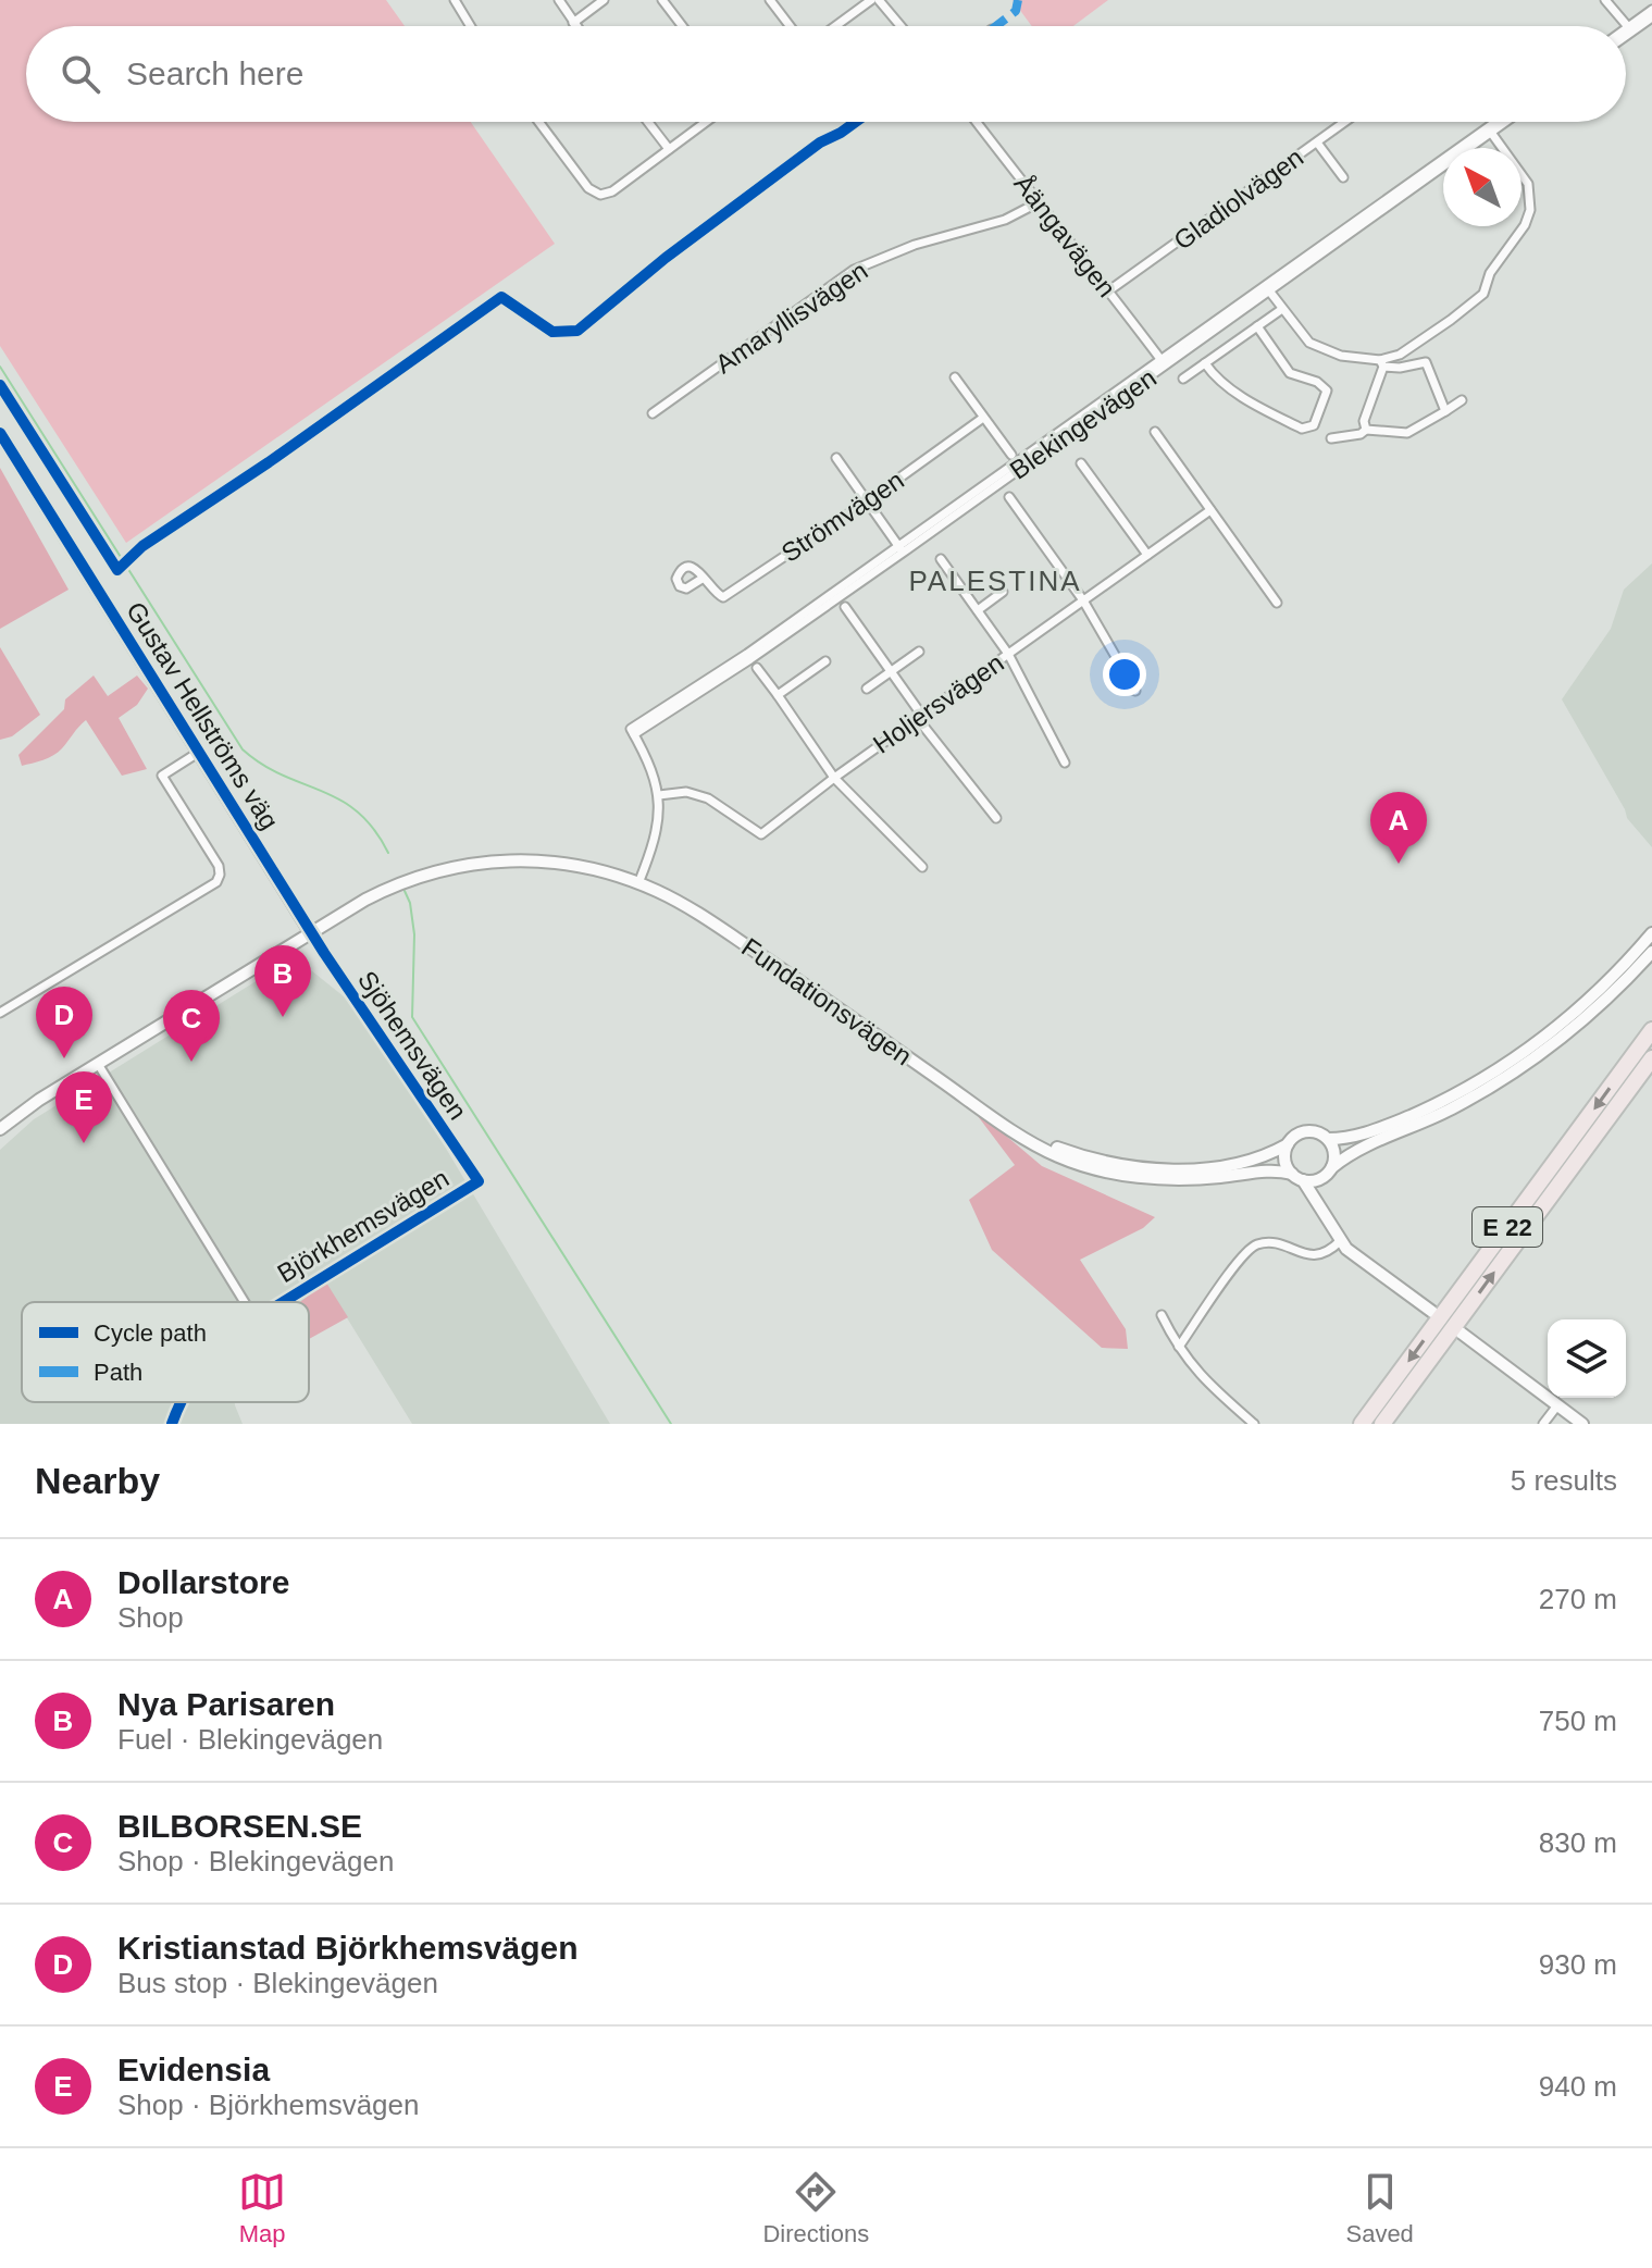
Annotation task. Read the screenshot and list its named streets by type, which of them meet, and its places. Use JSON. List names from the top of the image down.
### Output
{
  "streets": {
    "highway": ["E 22"],
    "main road": ["Gustav Hellströms väg", "Fundationsvägen"],
    "street": [
      "Gladiolvägen",
      "Åängavägen",
      "Amaryllisvägen",
      "Blekingevägen",
      "Strömvägen",
      "Holjersvägen",
      "Sjöhemsvägen",
      "Björkhemsvägen"
    ]
  },
  "crossings": [
    ["Gladiolvägen", "Åängavägen"],
    ["Åängavägen", "Amaryllisvägen"],
    ["Åängavägen", "Blekingevägen"],
    ["Blekingevägen", "Holjersvägen"],
    ["Blekingevägen", "Fundationsvägen"],
    ["Gustav Hellströms väg", "Sjöhemsvägen"],
    ["Sjöhemsvägen", "Björkhemsvägen"]
  ],
  "districts": ["PALESTINA"],
  "legend": ["Cycle path", "Path"],
  "north": "top left",
  "page": {
    "search": "Search here",
    "pins": [
      "A",
      "B",
      "D",
      "C",
      "E"
    ],
    "heading": ["Nearby", "5 results"],
    "list": [
      {
        "mark": "A",
        "name": "Dollarstore",
        "note": "Shop",
        "value": "270 m"
      },
      {
        "mark": "B",
        "name": "Nya Parisaren",
        "note": "Fuel · Blekingevägen",
        "value": "750 m"
      },
      {
        "mark": "C",
        "name": "BILBORSEN.SE",
        "note": "Shop · Blekingevägen",
        "value": "830 m"
      },
      {
        "mark": "D",
        "name": "Kristianstad Björkhemsvägen",
        "note": "Bus stop · Blekingevägen",
        "value": "930 m"
      },
      {
        "mark": "E",
        "name": "Evidensia",
        "note": "Shop · Björkhemsvägen",
        "value": "940 m"
      }
    ],
    "nav": ["Map", "Directions", "Saved"]
  }
}
